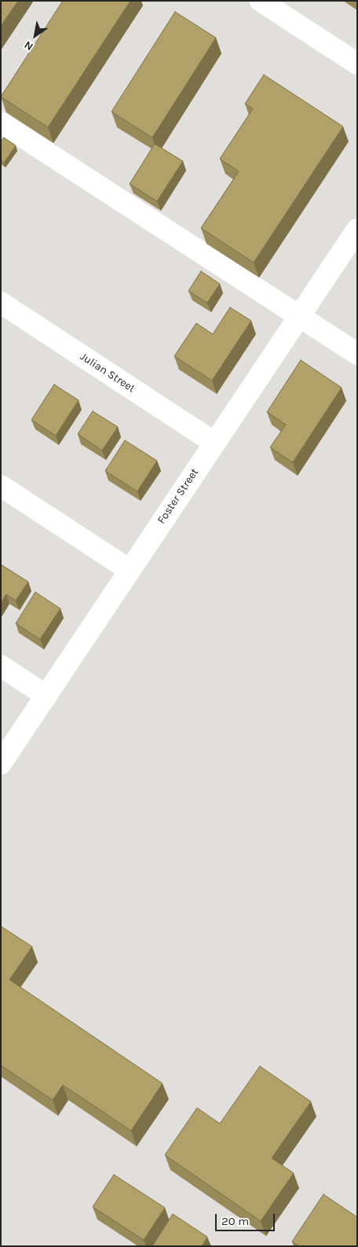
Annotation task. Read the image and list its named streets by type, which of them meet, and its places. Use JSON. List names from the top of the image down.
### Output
{
  "streets": {
    "street": ["Julian Street", "Foster Street"]
  },
  "crossings": [
    ["Julian Street", "Foster Street"]
  ],
  "scale_bar": "20 m",
  "north": "bottom left"
}
